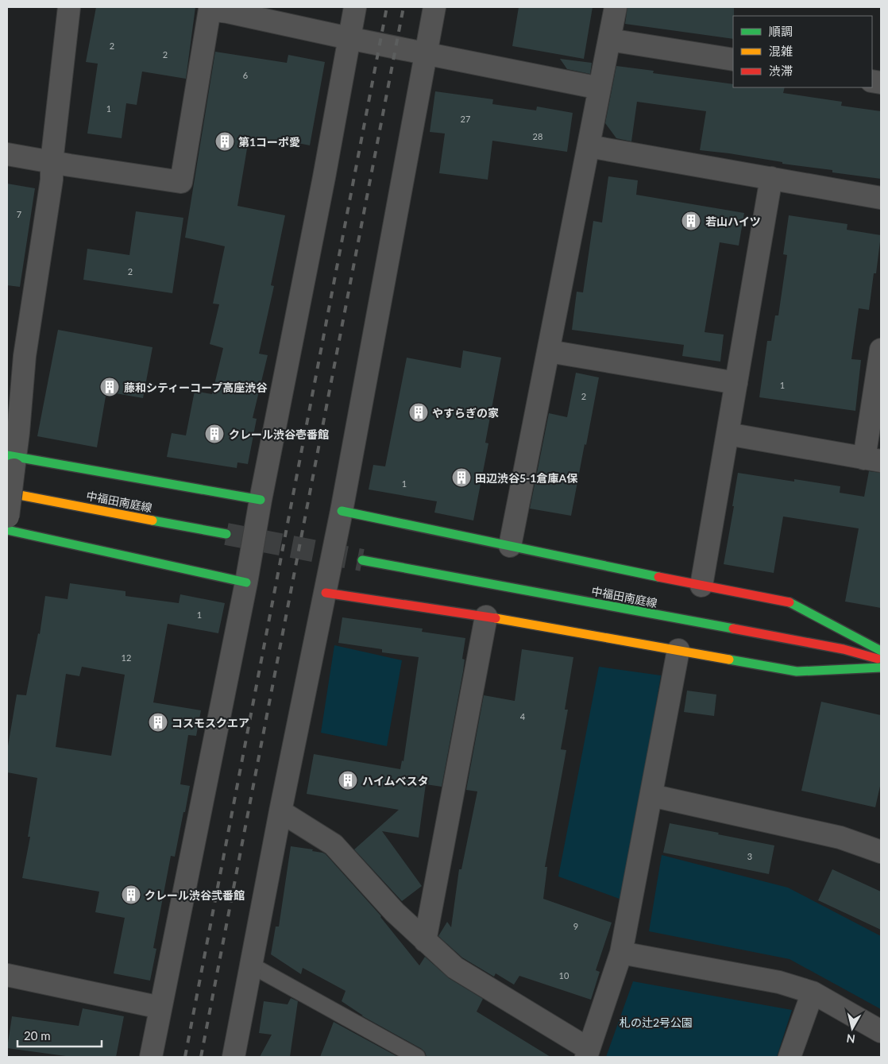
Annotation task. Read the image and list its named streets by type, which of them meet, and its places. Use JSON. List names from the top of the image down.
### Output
{
  "streets": {
    "street": ["中福田南庭線"]
  },
  "parks": ["札の辻2号公園"],
  "places": {
    "building": [
      "第1コーポ愛",
      "若山ハイツ",
      "藤和シティーコープ高座渋谷",
      "やすらぎの家",
      "クレール渋谷壱番館",
      "田辺渋谷5-1倉庫A保",
      "コスモスクエア",
      "ハイムベスタ",
      "クレール渋谷弐番館"
    ]
  },
  "house_numbers": [
    "2",
    "2",
    "6",
    "1",
    "27",
    "28",
    "7",
    "2",
    "1",
    "2",
    "1",
    "1",
    "12",
    "4",
    "3",
    "9",
    "10"
  ],
  "legend": ["順調", "混雑", "渋滞"],
  "scale_bar": "20 m",
  "north": "bottom"
}
